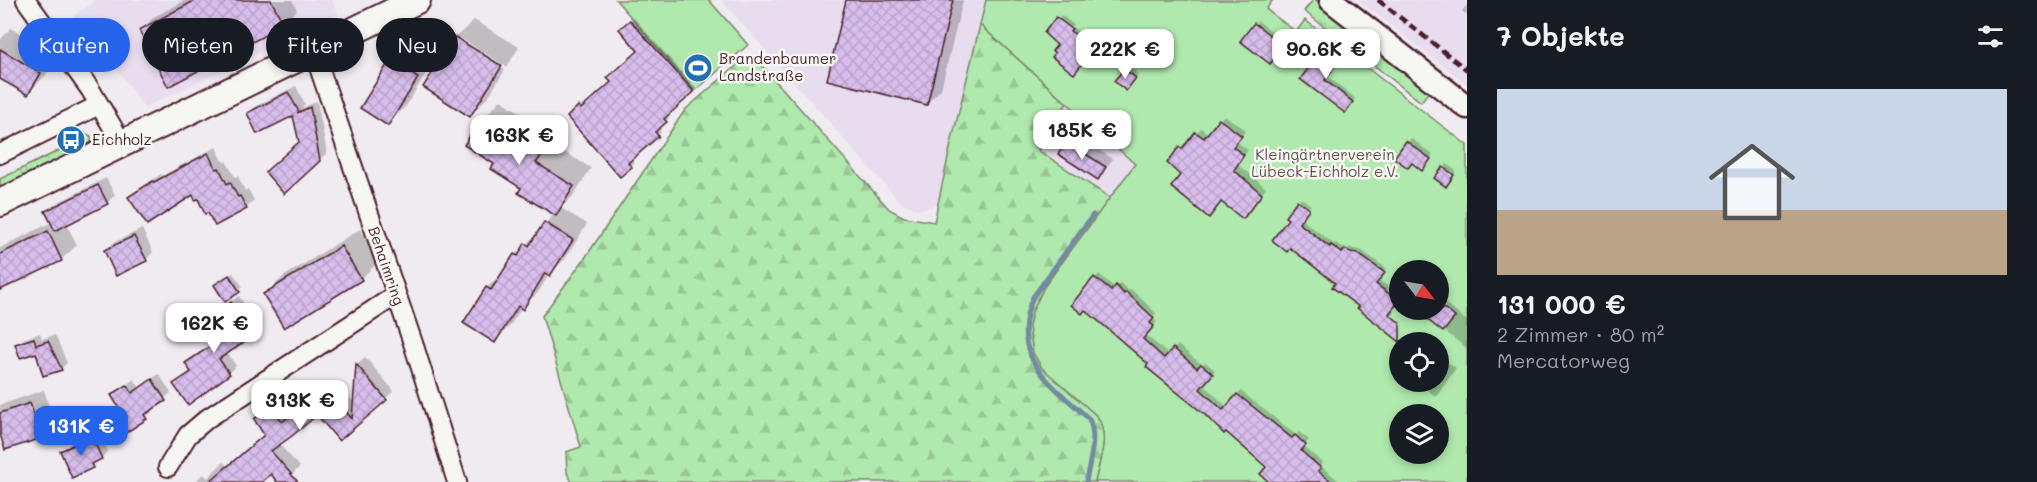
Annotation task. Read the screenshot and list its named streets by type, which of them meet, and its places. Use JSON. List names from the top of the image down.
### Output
{
  "streets": {
    "street": ["Behaimring"]
  },
  "parks": ["Kleingärtnerverein Lübeck-Eichholz e.V."],
  "places": {
    "sports": ["Brandenbaumer Landstraße"],
    "bus stop": ["Eichholz"]
  },
  "north": "bottom right",
  "page": {
    "heading": "7 Objekte",
    "chip": [
      "Kaufen",
      "Mieten",
      "Filter",
      "Neu"
    ],
    "price": [
      "222K €",
      "90.6K €",
      "185K €",
      "163K €",
      "162K €",
      "313K €",
      "131K €"
    ],
    "list": [
      {
        "name": "131 000 €",
        "note": "2 Zimmer · 80 m² · Mercatorweg"
      }
    ]
  }
}
